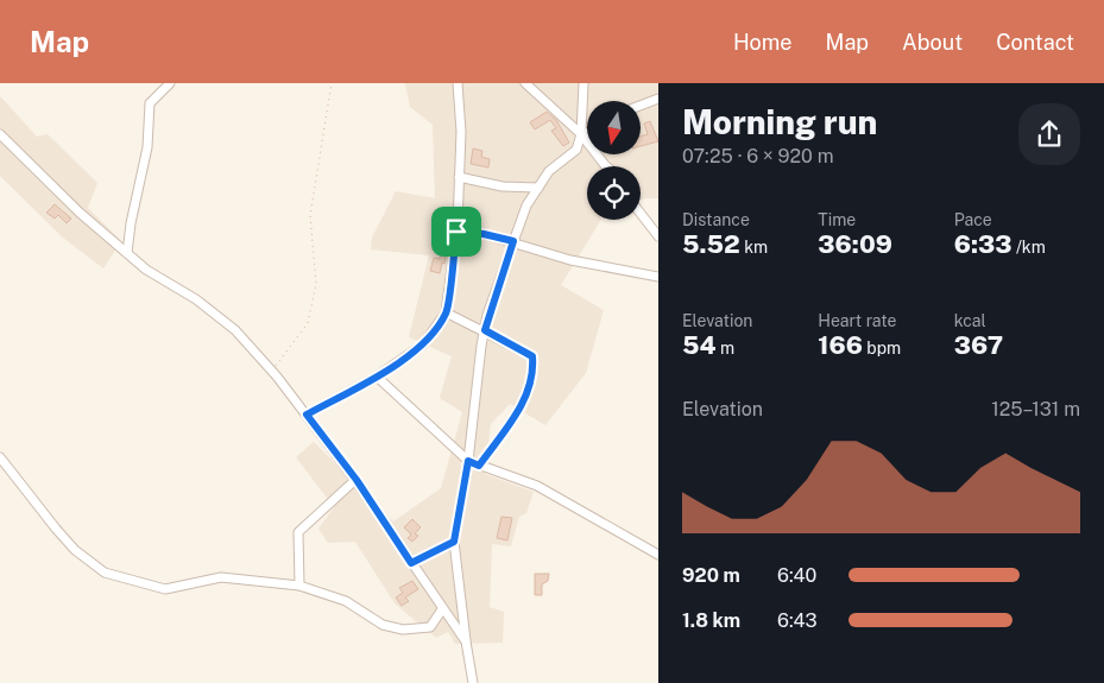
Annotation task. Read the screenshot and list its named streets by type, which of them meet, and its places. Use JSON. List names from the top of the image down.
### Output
{
  "north": "bottom",
  "page": {
    "header": "Map",
    "nav": [
      "Home",
      "Map",
      "About",
      "Contact"
    ],
    "heading": ["Morning run", "07:25 · 6 × 920 m"],
    "stats": [
      ["Distance", "5.52 km"],
      ["Time", "36:09"],
      ["Pace", "6:33 /km"],
      ["Elevation", "54 m"],
      ["Heart rate", "166 bpm"],
      ["kcal", "367"]
    ],
    "chart": ["Elevation", "125–131 m"],
    "list": [
      {
        "name": "920 m",
        "note": "6:40"
      },
      {
        "name": "1.8 km",
        "note": "6:43"
      }
    ]
  }
}
